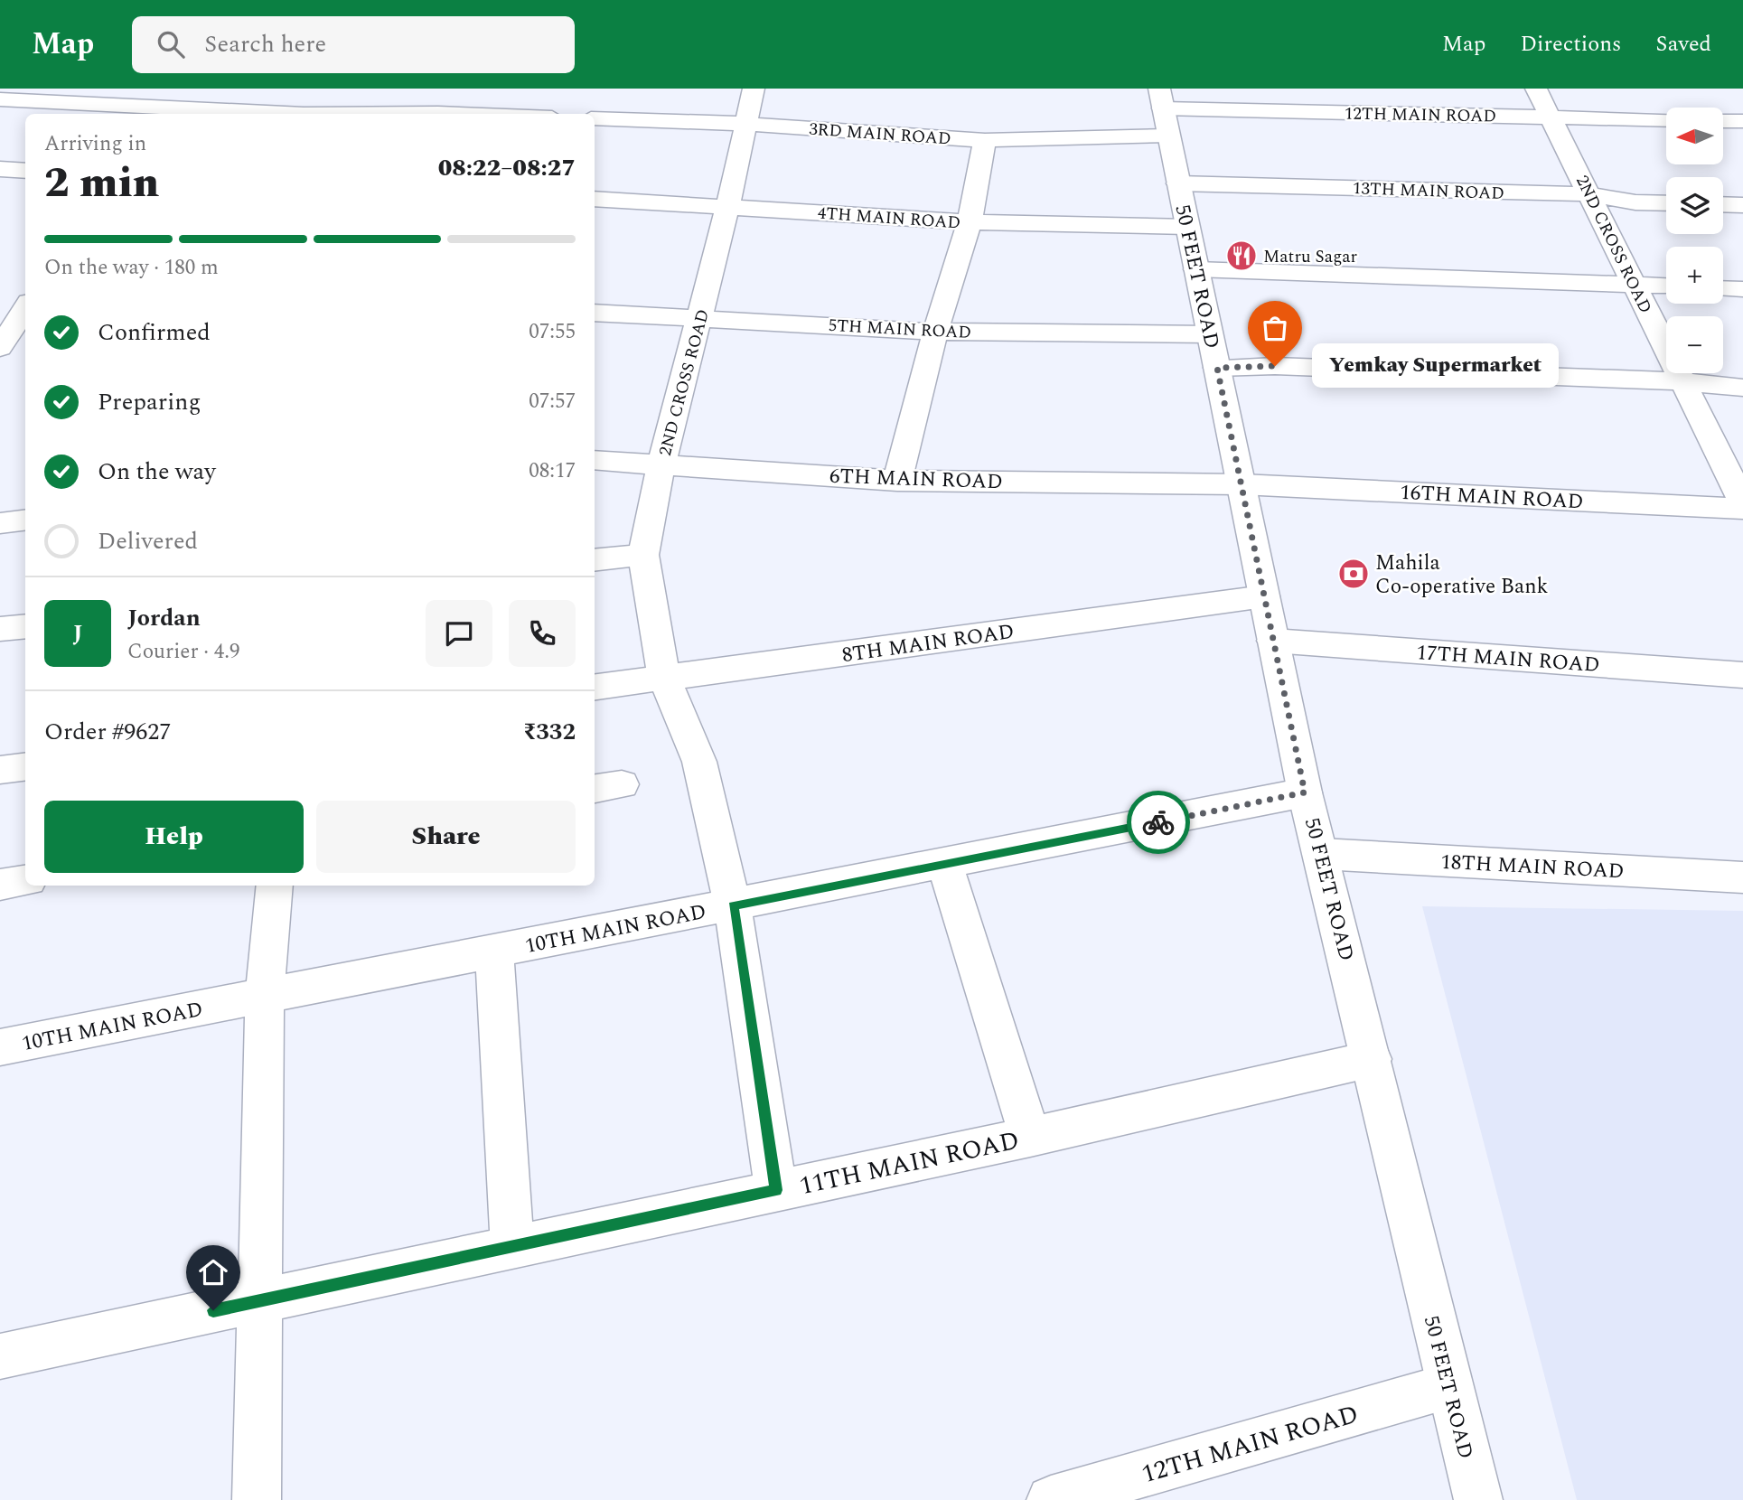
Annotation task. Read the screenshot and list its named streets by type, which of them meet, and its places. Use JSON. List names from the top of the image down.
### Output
{
  "streets": {
    "street": [
      "12TH MAIN ROAD",
      "3RD MAIN ROAD",
      "13TH MAIN ROAD",
      "4TH MAIN ROAD",
      "2ND CROSS ROAD",
      "50 FEET ROAD",
      "5TH MAIN ROAD",
      "6TH MAIN ROAD",
      "16TH MAIN ROAD",
      "8TH MAIN ROAD",
      "17TH MAIN ROAD",
      "18TH MAIN ROAD",
      "10TH MAIN ROAD",
      "11TH MAIN ROAD"
    ]
  },
  "crossings": [
    ["12TH MAIN ROAD", "2ND CROSS ROAD"],
    ["12TH MAIN ROAD", "50 FEET ROAD"],
    ["3RD MAIN ROAD", "2ND CROSS ROAD"],
    ["3RD MAIN ROAD", "50 FEET ROAD"],
    ["13TH MAIN ROAD", "2ND CROSS ROAD"],
    ["13TH MAIN ROAD", "50 FEET ROAD"],
    ["4TH MAIN ROAD", "2ND CROSS ROAD"],
    ["4TH MAIN ROAD", "50 FEET ROAD"],
    ["2ND CROSS ROAD", "5TH MAIN ROAD"],
    ["2ND CROSS ROAD", "6TH MAIN ROAD"],
    ["2ND CROSS ROAD", "8TH MAIN ROAD"],
    ["2ND CROSS ROAD", "10TH MAIN ROAD"],
    ["2ND CROSS ROAD", "11TH MAIN ROAD"],
    ["50 FEET ROAD", "5TH MAIN ROAD"],
    ["50 FEET ROAD", "6TH MAIN ROAD"],
    ["50 FEET ROAD", "16TH MAIN ROAD"],
    ["50 FEET ROAD", "8TH MAIN ROAD"],
    ["50 FEET ROAD", "17TH MAIN ROAD"],
    ["50 FEET ROAD", "18TH MAIN ROAD"],
    ["50 FEET ROAD", "10TH MAIN ROAD"],
    ["50 FEET ROAD", "11TH MAIN ROAD"],
    ["6TH MAIN ROAD", "16TH MAIN ROAD"]
  ],
  "places": {
    "restaurant": ["Matru Sagar"],
    "other": ["Yemkay Supermarket"],
    "bank": ["Mahila Co-operative Bank"]
  },
  "north": "left",
  "page": {
    "header": "Map",
    "search": "Search here",
    "nav": ["Map", "Directions", "Saved"],
    "map_buttons": ["+", "−"],
    "heading": ["2 min", "Arriving in", "08:22–08:27"],
    "panel": [
      "Jordan",
      "Courier · 4.9",
      "Order #9627",
      "₹332"
    ],
    "bar": "On the way · 180 m",
    "list": [
      ["Confirmed", "07:55"],
      ["Preparing", "07:57"],
      ["On the way", "08:17"],
      "Delivered"
    ],
    "bubble": "Yemkay Supermarket",
    "round": "J",
    "buttons": ["Help", "Share"]
  }
}
